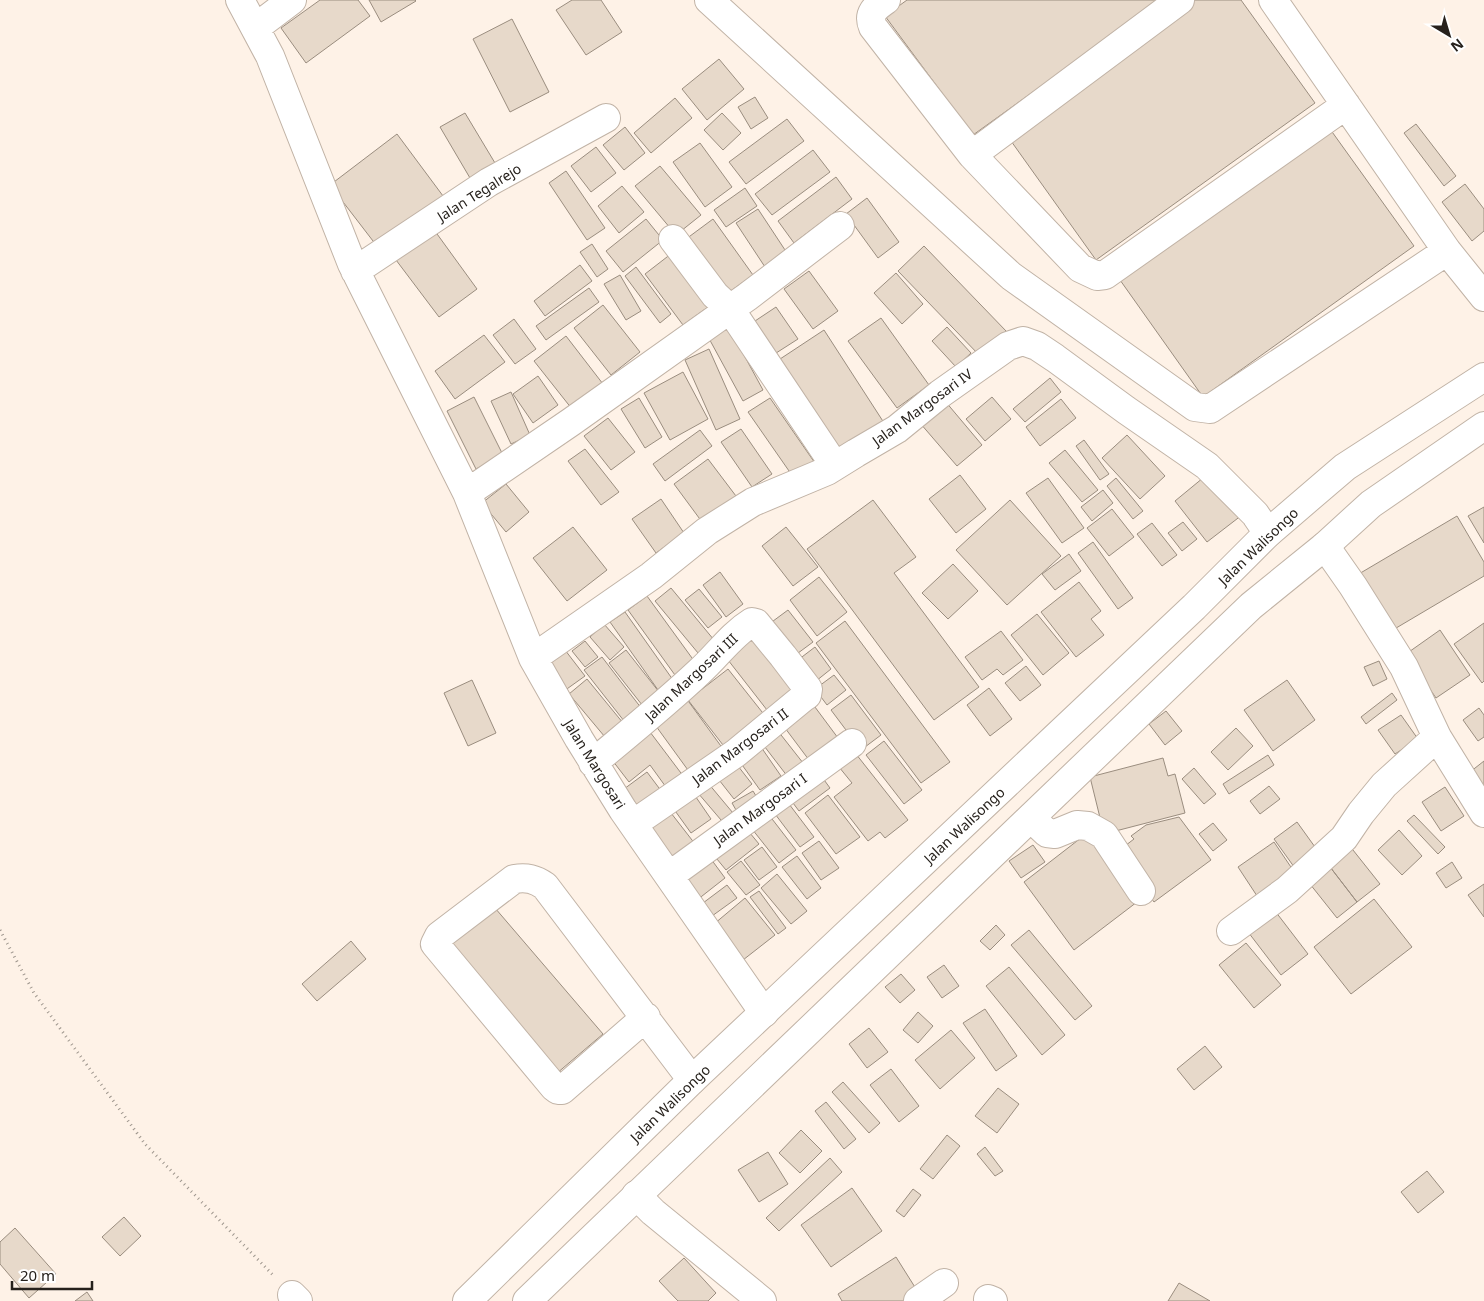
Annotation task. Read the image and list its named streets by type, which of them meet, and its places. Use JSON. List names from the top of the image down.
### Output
{
  "streets": {
    "main road": [
      "Jalan Tegalrejo",
      "Jalan Margosari IV",
      "Jalan Walisongo",
      "Jalan Margosari III",
      "Jalan Margosari II",
      "Jalan Margosari",
      "Jalan Margosari I"
    ]
  },
  "crossings": [
    ["Jalan Margosari IV", "Jalan Walisongo"],
    ["Jalan Margosari IV", "Jalan Margosari"],
    ["Jalan Walisongo", "Jalan Margosari"],
    ["Jalan Margosari III", "Jalan Margosari II"],
    ["Jalan Margosari III", "Jalan Margosari"],
    ["Jalan Margosari II", "Jalan Margosari"],
    ["Jalan Margosari", "Jalan Margosari I"]
  ],
  "scale_bar": "20 m",
  "north": "bottom right"
}
